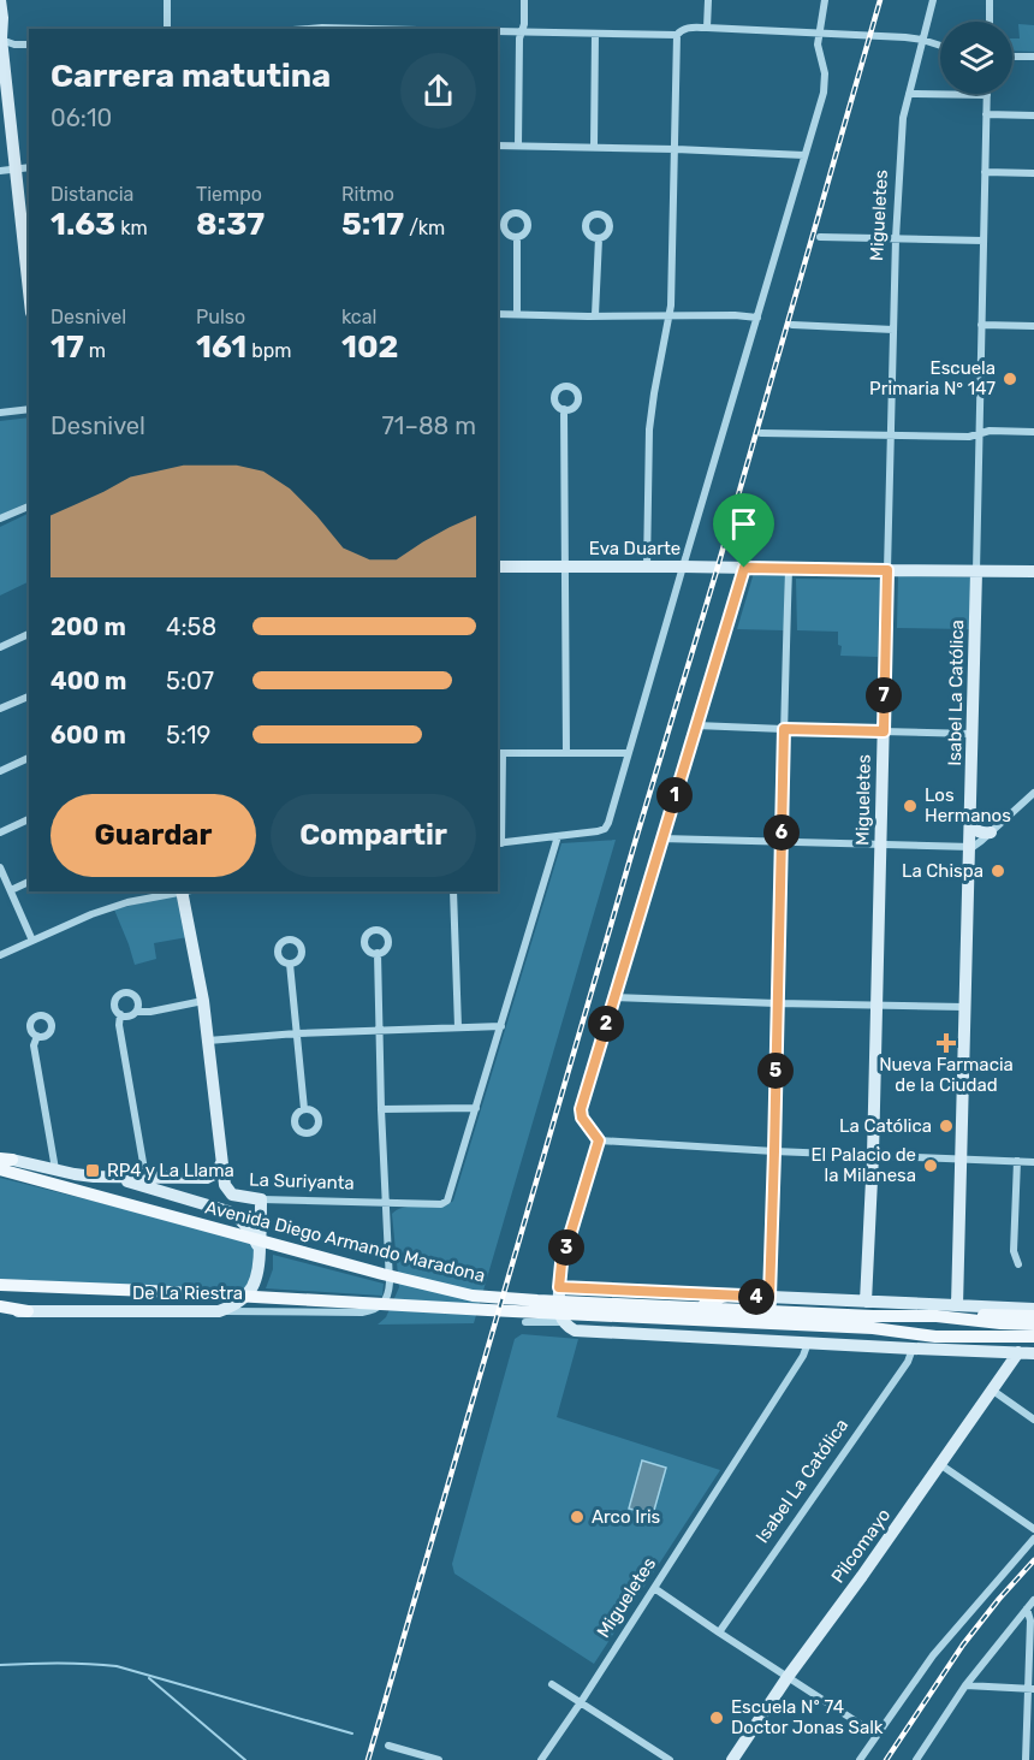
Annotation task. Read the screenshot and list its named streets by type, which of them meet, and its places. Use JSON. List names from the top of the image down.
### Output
{
  "streets": {
    "main road": ["Avenida Diego Armando Maradona"],
    "street": [
      "Migueletes",
      "Eva Duarte",
      "Isabel La Católica",
      "La Suriyanta",
      "De La Riestra",
      "Pilcomayo"
    ]
  },
  "crossings": [
    ["Migueletes", "Eva Duarte"],
    ["Eva Duarte", "Isabel La Católica"],
    ["La Suriyanta", "De La Riestra"]
  ],
  "places": {
    "other": [
      "Escuela Primaria N° 147",
      "Los Hermanos",
      "La Chispa",
      "La Católica",
      "El Palacio de la Milanesa",
      "Arco Iris",
      "Escuela Nº 74 Doctor Jonas Salk"
    ],
    "health": ["Nueva Farmacia de la Ciudad"],
    "transit": ["RP4 y La Llama"]
  },
  "page": {
    "heading": ["Carrera matutina", "06:10"],
    "stats": [
      ["Distancia", "1.63 km"],
      ["Tiempo", "8:37"],
      ["Ritmo", "5:17 /km"],
      ["Desnivel", "17 m"],
      ["Pulso", "161 bpm"],
      ["kcal", "102"]
    ],
    "chart": ["Desnivel", "71–88 m"],
    "list": [
      {
        "name": "200 m",
        "note": "4:58"
      },
      {
        "name": "400 m",
        "note": "5:07"
      },
      {
        "name": "600 m",
        "note": "5:19"
      }
    ],
    "pins": [
      "7",
      "1",
      "6",
      "2",
      "5",
      "3",
      "4"
    ],
    "buttons": ["Guardar", "Compartir"]
  }
}
